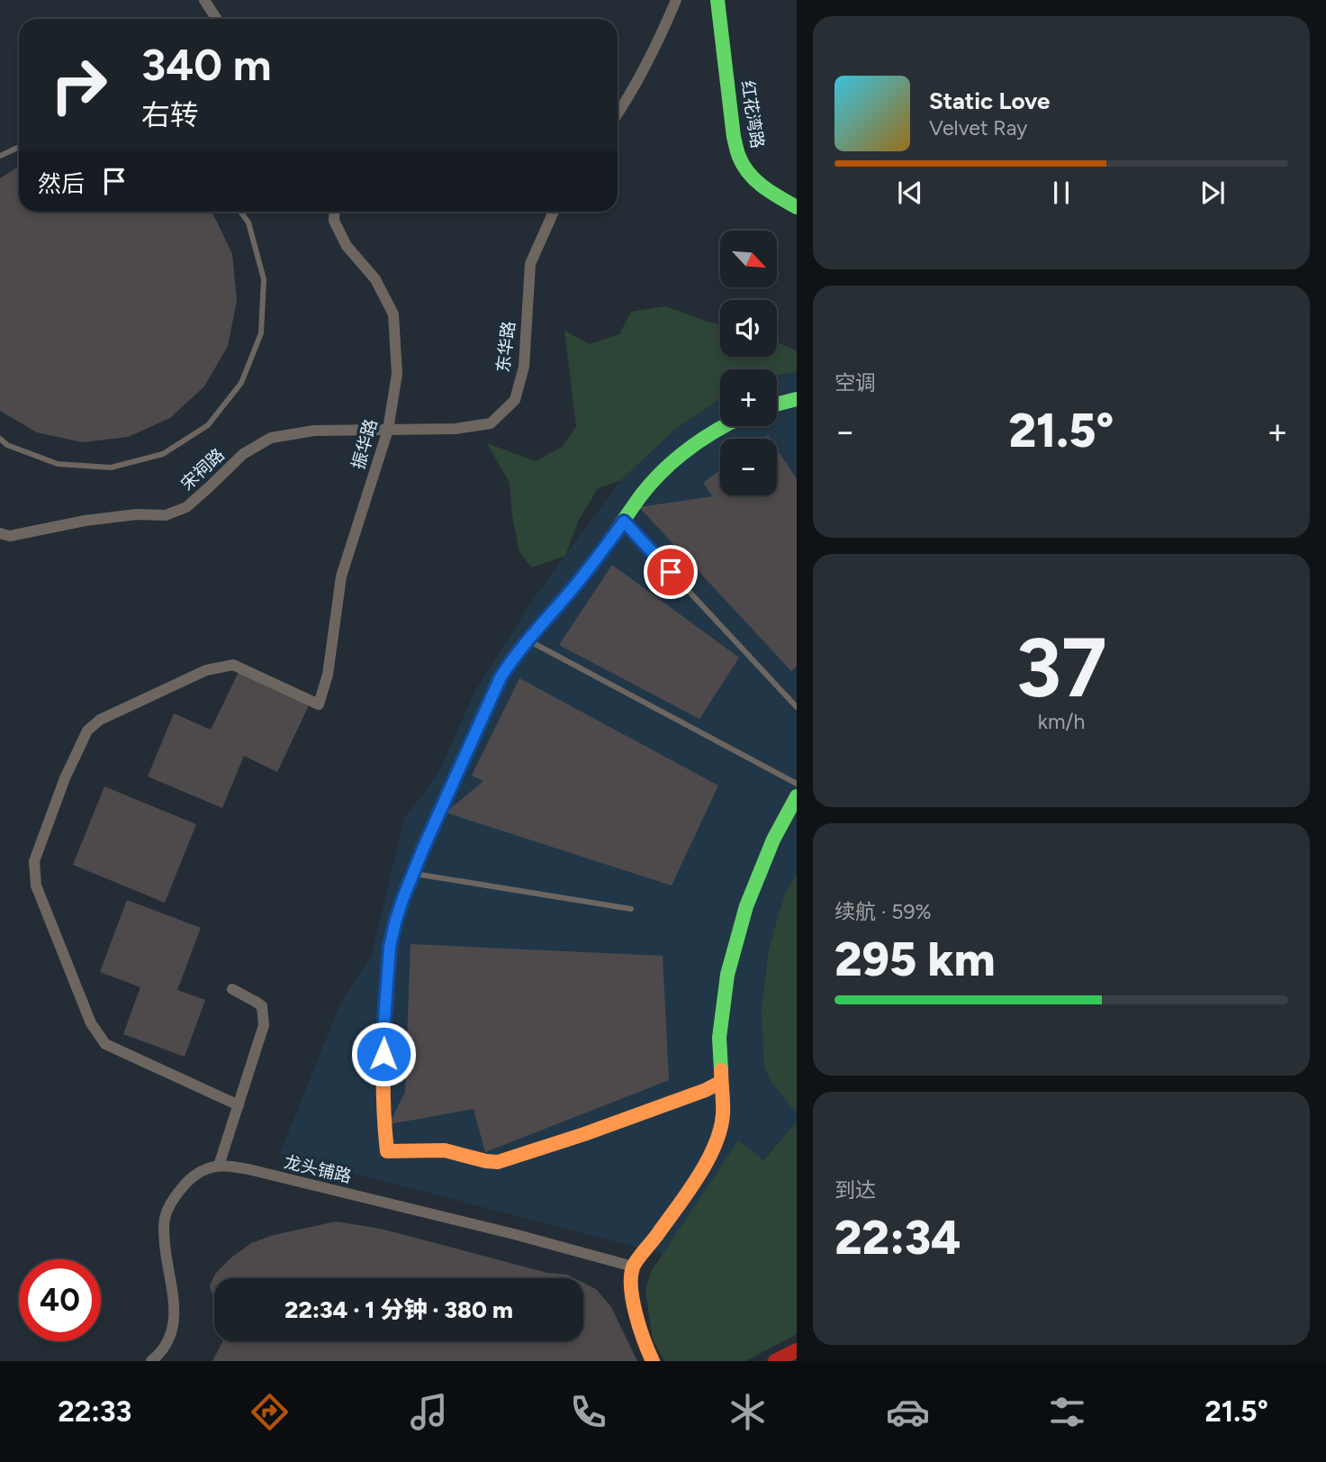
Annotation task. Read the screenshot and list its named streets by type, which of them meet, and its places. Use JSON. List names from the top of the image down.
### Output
{
  "streets": {
    "street": [
      "红花湾路",
      "东华路",
      "振华路",
      "宋祠路",
      "龙头铺路"
    ]
  },
  "crossings": [
    ["东华路", "振华路"],
    ["东华路", "宋祠路"],
    ["振华路", "宋祠路"]
  ],
  "north": "bottom right",
  "page": {
    "turn": ["340 m", "右转"],
    "song": ["Static Love", "Velvet Ray"],
    "then": "然后",
    "map_buttons": ["+", "−"],
    "tile": [
      "空调",
      ["37", "km/h"],
      ["续航 · 59%", "295 km"],
      ["到达", "22:34"]
    ],
    "heat": ["−", "21.5°", "+"],
    "limit": "40",
    "trip": "22:34 · 1 分钟 · 380 m",
    "tabs": ["22:33", "21.5°"]
  }
}
